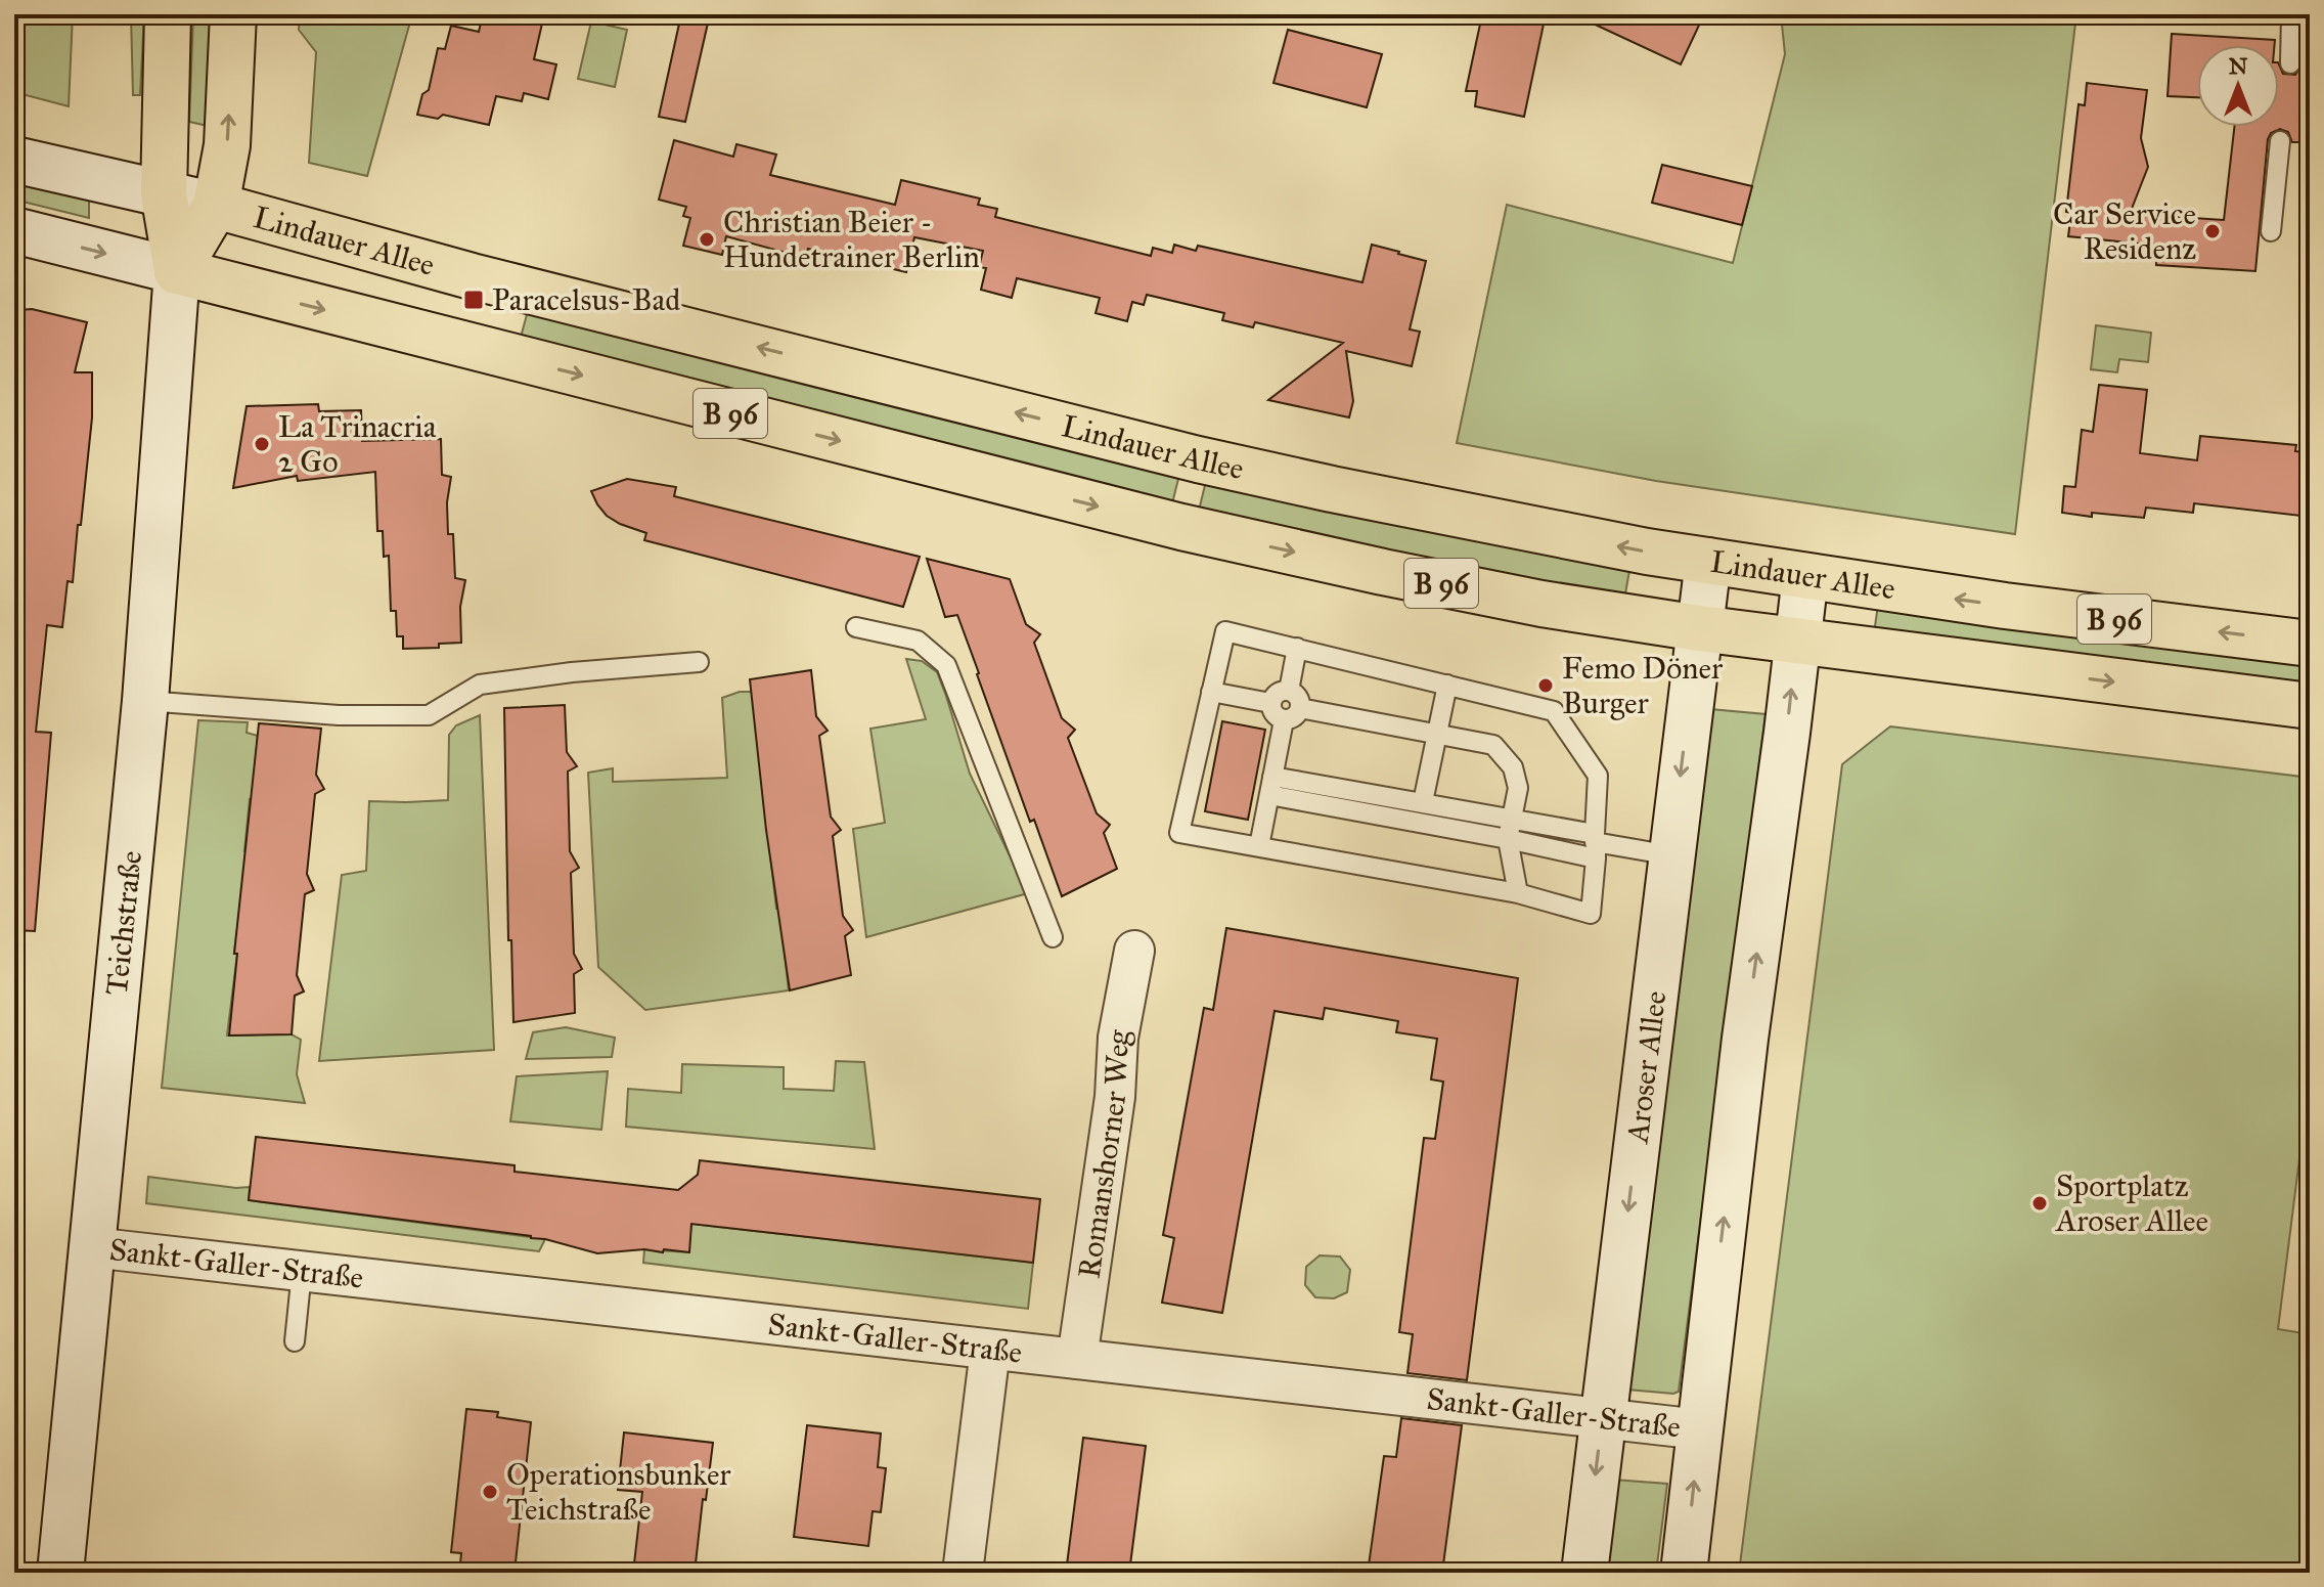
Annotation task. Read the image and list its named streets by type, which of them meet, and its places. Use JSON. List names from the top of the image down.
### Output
{
  "streets": {
    "main road": [
      "Lindauer Allee",
      "B 96",
      "Teichstraße",
      "Aroser Allee"
    ],
    "street": ["Romanshorner Weg", "Sankt-Galler-Straße"]
  },
  "crossings": [
    ["Lindauer Allee", "Teichstraße"],
    ["Lindauer Allee", "Aroser Allee"],
    ["Teichstraße", "Sankt-Galler-Straße"],
    ["Aroser Allee", "Sankt-Galler-Straße"],
    ["Romanshorner Weg", "Sankt-Galler-Straße"]
  ],
  "places": {
    "other": [
      "Car Service Residenz",
      "Christian Beier - Hundetrainer Berlin",
      "La Trinacria 2 Go",
      "Femo Döner Burger",
      "Sportplatz Aroser Allee",
      "Operationsbunker Teichstraße"
    ],
    "transit": ["Paracelsus-Bad"]
  },
  "north": "top"
}
